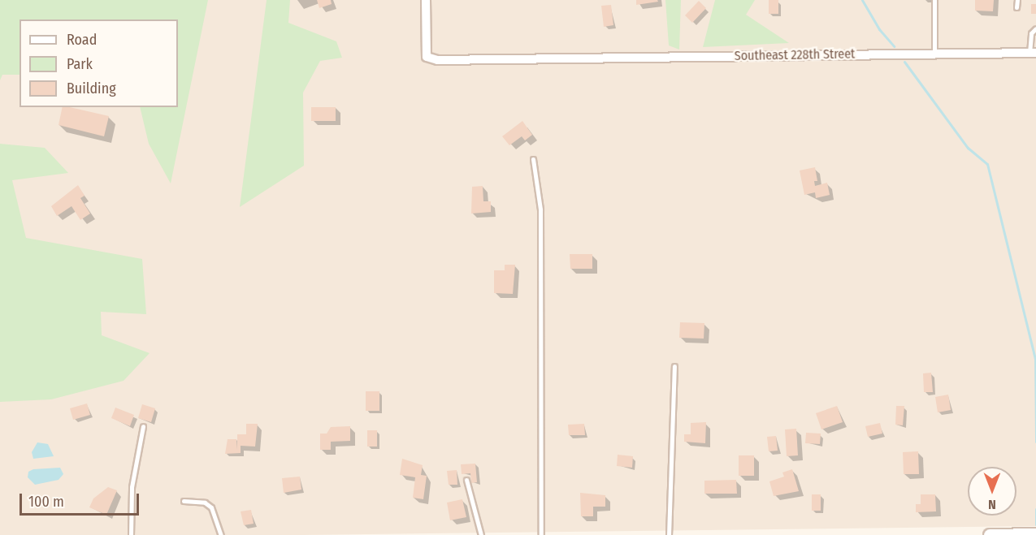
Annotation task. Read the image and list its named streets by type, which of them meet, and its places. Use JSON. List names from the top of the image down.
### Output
{
  "streets": {
    "street": ["Southeast 228th Street"]
  },
  "legend": ["Road", "Park", "Building"],
  "scale_bar": "100 m",
  "north": "bottom"
}
